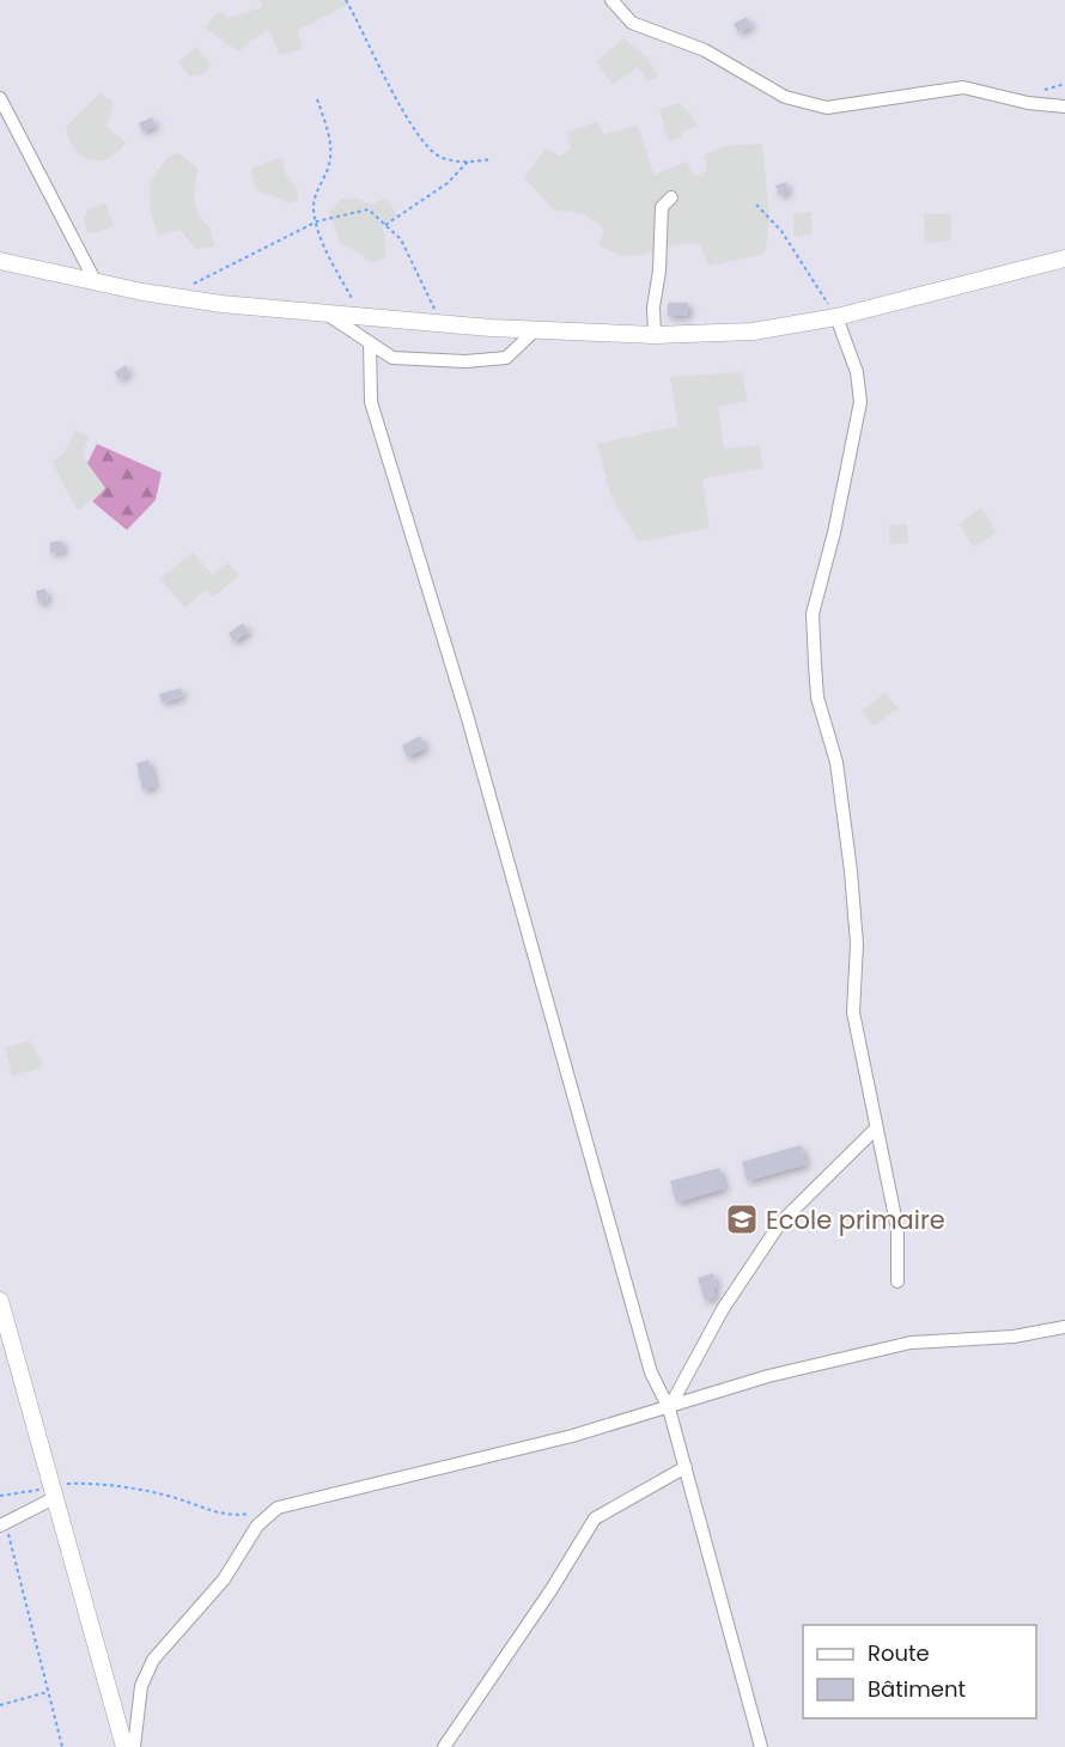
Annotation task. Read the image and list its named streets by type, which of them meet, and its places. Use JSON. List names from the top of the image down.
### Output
{
  "places": {
    "school or university": ["Ecole primaire"]
  },
  "legend": ["Route", "Bâtiment"]
}
